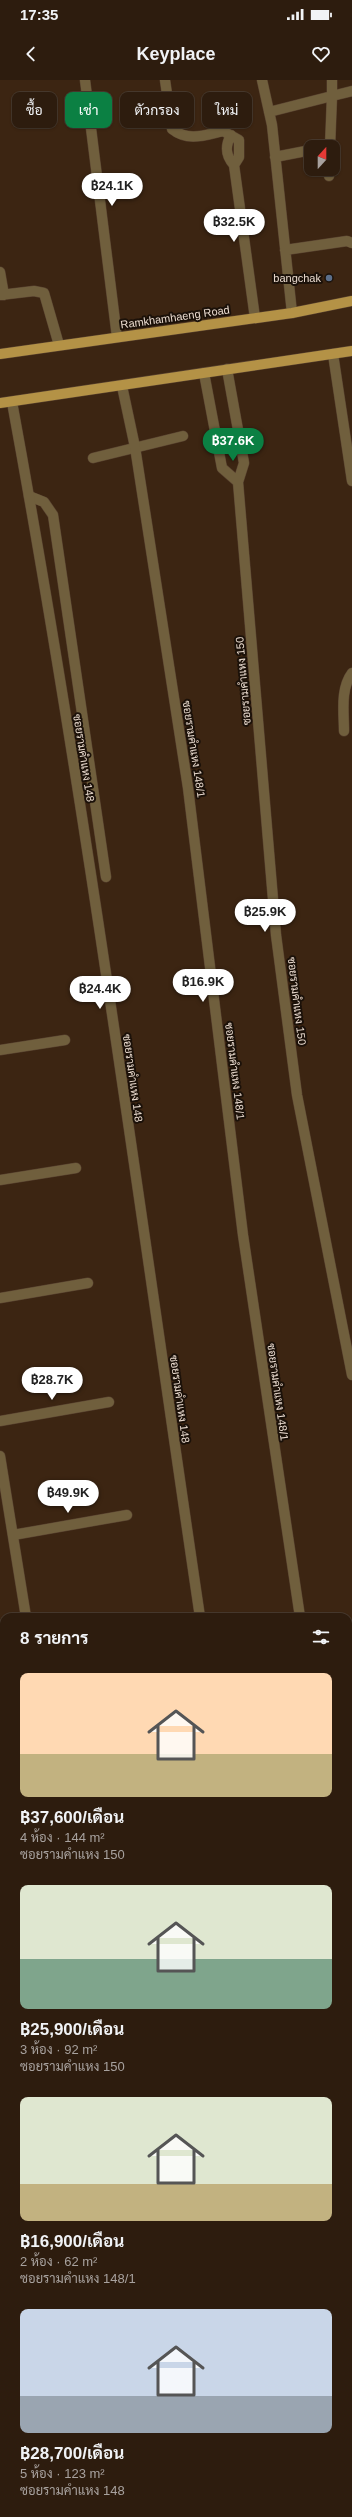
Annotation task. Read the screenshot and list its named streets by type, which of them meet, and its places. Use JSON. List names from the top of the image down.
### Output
{
  "streets": {
    "main road": ["Ramkhamhaeng Road"],
    "street": ["ซอยรามคำแหง 150", "ซอยรามคำแหง 148/1", "ซอยรามคำแหง 148"]
  },
  "places": ["bangchak"],
  "north": "top",
  "page": {
    "status": "17:35",
    "header": "Keyplace",
    "chip": [
      "ซื้อ",
      "เช่า",
      "ตัวกรอง",
      "ใหม่"
    ],
    "price": [
      "฿24.1K",
      "฿32.5K",
      "฿37.6K",
      "฿25.9K",
      "฿16.9K",
      "฿24.4K",
      "฿28.7K",
      "฿49.9K"
    ],
    "heading": "8 รายการ",
    "list": [
      {
        "name": "฿37,600/เดือน",
        "note": "4 ห้อง · 144 m² · ซอยรามคำแหง 150"
      },
      {
        "name": "฿25,900/เดือน",
        "note": "3 ห้อง · 92 m² · ซอยรามคำแหง 150"
      },
      {
        "name": "฿16,900/เดือน",
        "note": "2 ห้อง · 62 m² · ซอยรามคำแหง 148/1"
      },
      {
        "name": "฿28,700/เดือน",
        "note": "5 ห้อง · 123 m² · ซอยรามคำแหง 148"
      }
    ]
  }
}
